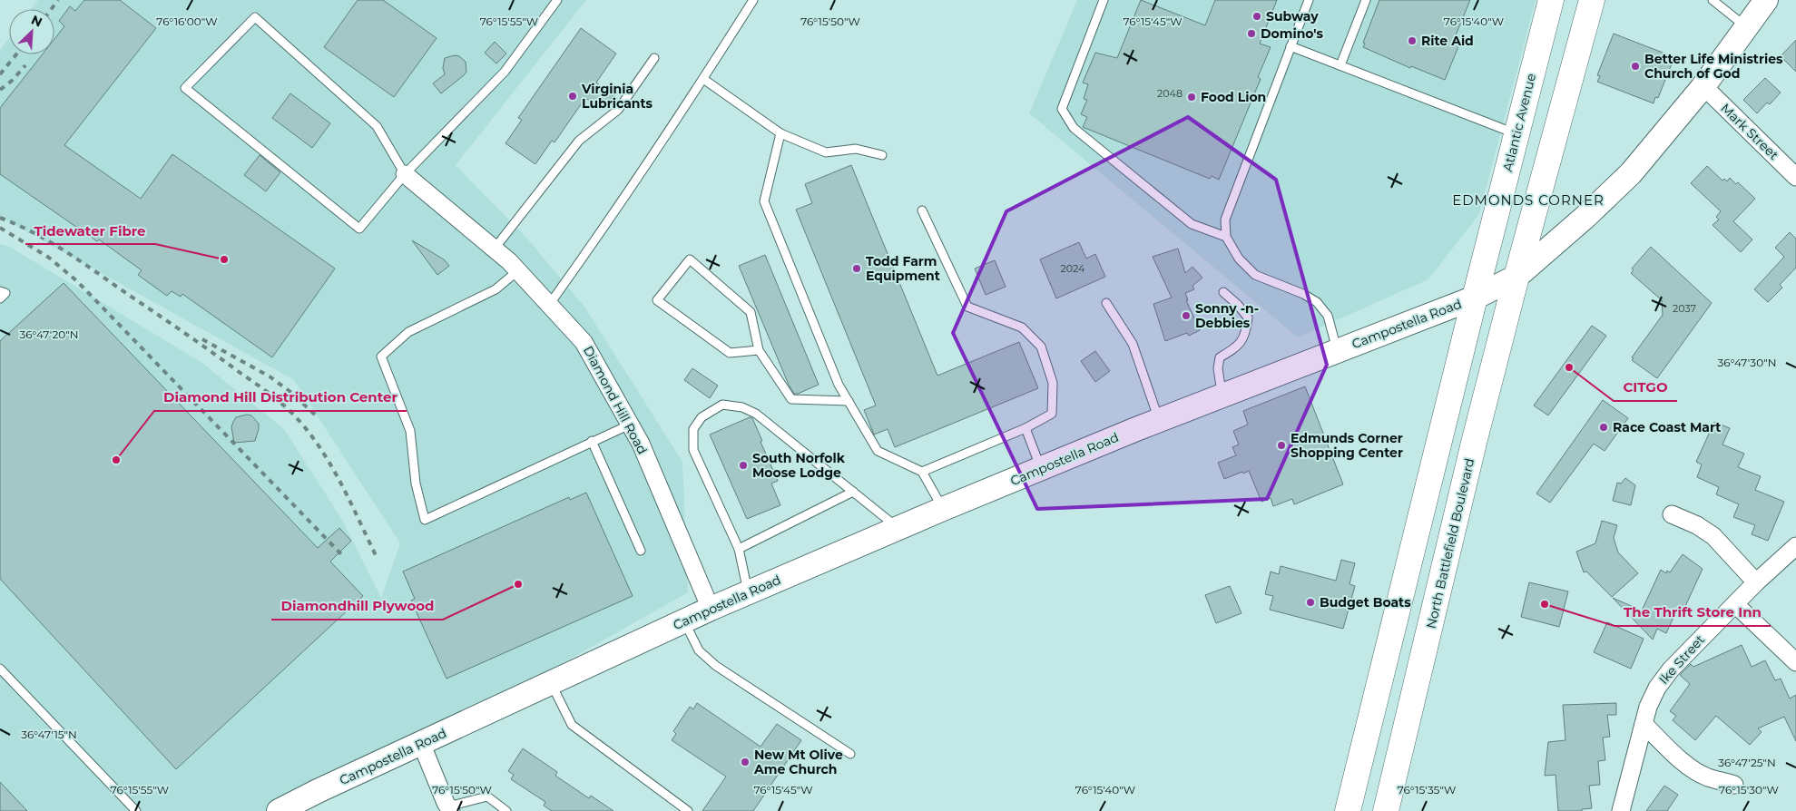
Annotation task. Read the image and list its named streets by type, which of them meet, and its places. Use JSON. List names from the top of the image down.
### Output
{
  "streets": {
    "main road": ["Atlantic Avenue", "Campostella Road", "North Battlefield Boulevard"],
    "street": ["Mark Street", "Diamond Hill Road", "Ike Street"]
  },
  "crossings": [
    ["Atlantic Avenue", "Campostella Road"],
    ["Mark Street", "Campostella Road"],
    ["Campostella Road", "Diamond Hill Road"],
    ["Campostella Road", "North Battlefield Boulevard"]
  ],
  "districts": ["EDMONDS CORNER"],
  "places": [
    "Subway",
    "Domino's",
    "Rite Aid",
    "Better Life Ministries Church of God",
    "Virginia Lubricants",
    "Food Lion",
    "Tidewater Fibre",
    "Todd Farm Equipment",
    "Sonny -n- Debbies",
    "CITGO",
    "Race Coast Mart",
    "Edmunds Corner Shopping Center",
    "Diamond Hill Distribution Center",
    "South Norfolk Moose Lodge",
    "Diamondhill Plywood",
    "Budget Boats",
    "The Thrift Store Inn",
    "New Mt Olive Ame Church"
  ],
  "house_numbers": ["2048", "2024", "2037"],
  "north": "top right",
  "coordinates": [
    "76°16'00\"W",
    "76°15'55\"W",
    "76°15'50\"W",
    "76°15'45\"W",
    "76°15'40\"W",
    "36°47'20\"N",
    "36°47'30\"N",
    "36°47'15\"N",
    "36°47'25\"N",
    "76°15'35\"W",
    "76°15'30\"W"
  ]
}
